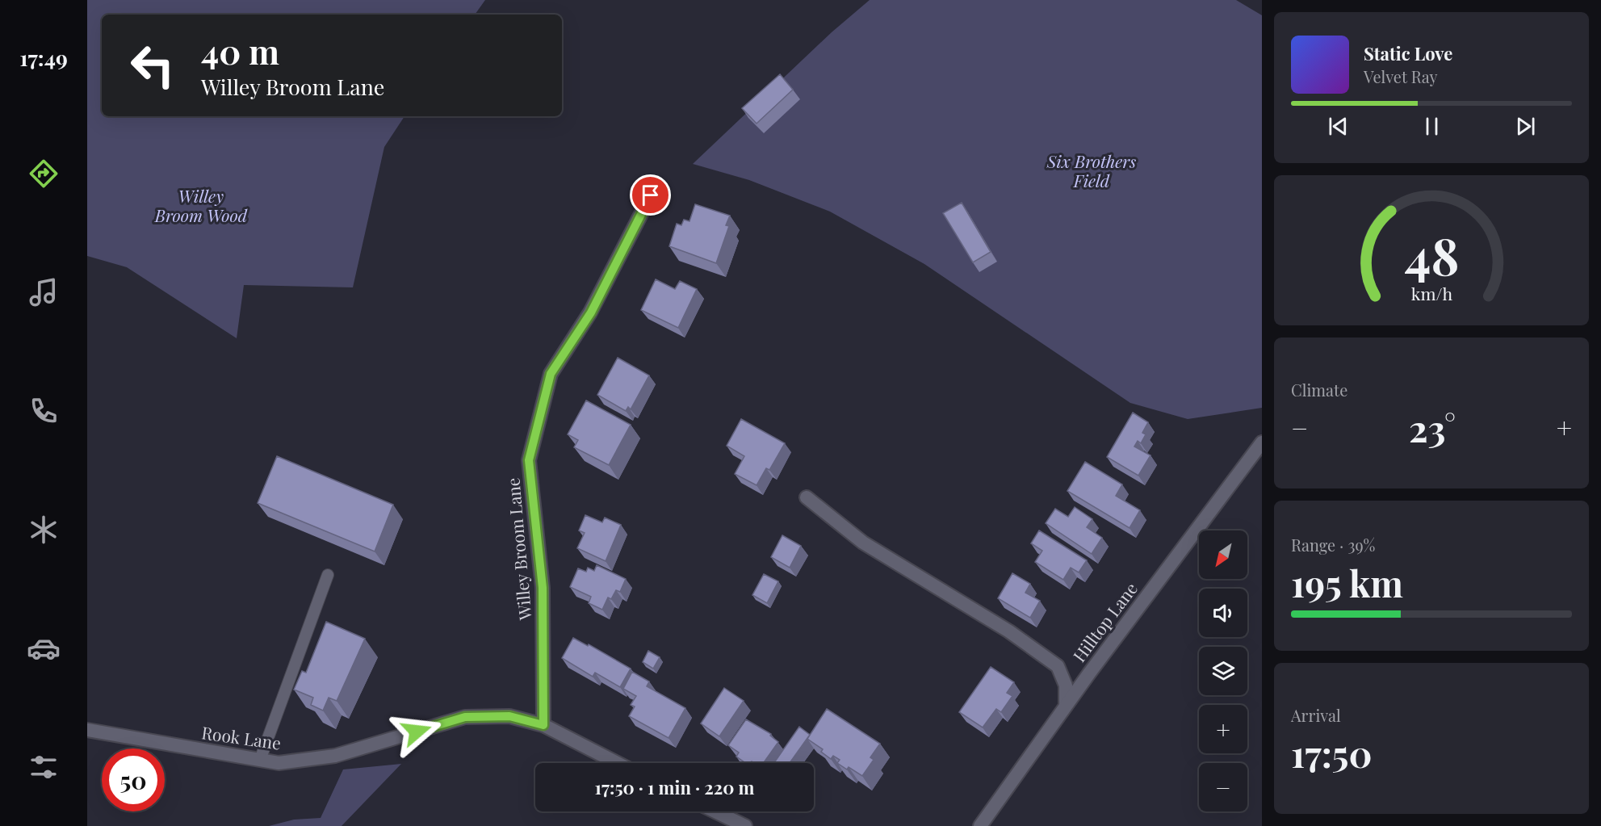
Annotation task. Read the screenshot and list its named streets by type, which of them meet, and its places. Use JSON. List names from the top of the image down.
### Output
{
  "streets": {
    "street": ["Willey Broom Lane", "Hilltop Lane", "Rook Lane"]
  },
  "crossings": [
    ["Willey Broom Lane", "Rook Lane"]
  ],
  "parks": ["Six Brothers Field", "Willey Broom Wood"],
  "north": "bottom left",
  "page": {
    "tabs": "17:49",
    "turn": ["40 m", "Willey Broom Lane"],
    "song": ["Static Love", "Velvet Ray"],
    "tile": [
      "Climate",
      ["Range · 39%", "195 km"],
      ["Arrival", "17:50"]
    ],
    "heat": ["−", "23°", "+"],
    "map_buttons": ["+", "−"],
    "limit": "50",
    "trip": "17:50 · 1 min · 220 m",
    "gauge": ["48", "km/h"]
  }
}
